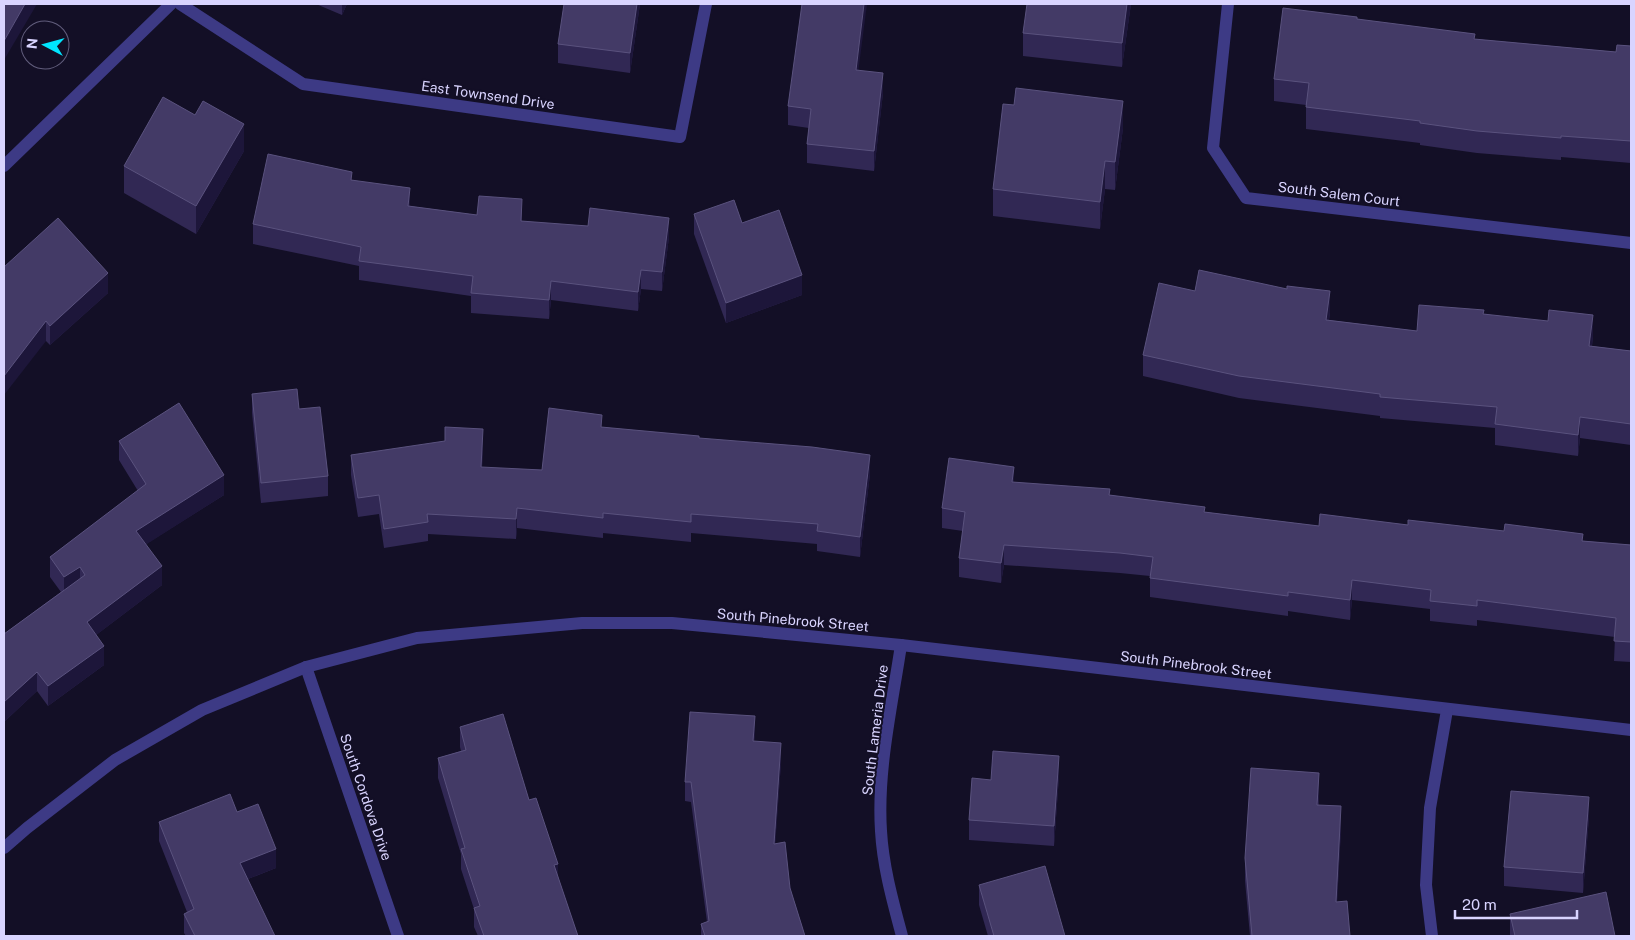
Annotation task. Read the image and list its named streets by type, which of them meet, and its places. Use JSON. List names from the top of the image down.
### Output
{
  "streets": {
    "street": [
      "East Townsend Drive",
      "South Salem Court",
      "South Pinebrook Street",
      "South Lameria Drive",
      "South Cordova Drive"
    ]
  },
  "crossings": [
    ["South Pinebrook Street", "South Lameria Drive"],
    ["South Pinebrook Street", "South Cordova Drive"]
  ],
  "scale_bar": "20 m",
  "north": "left"
}
